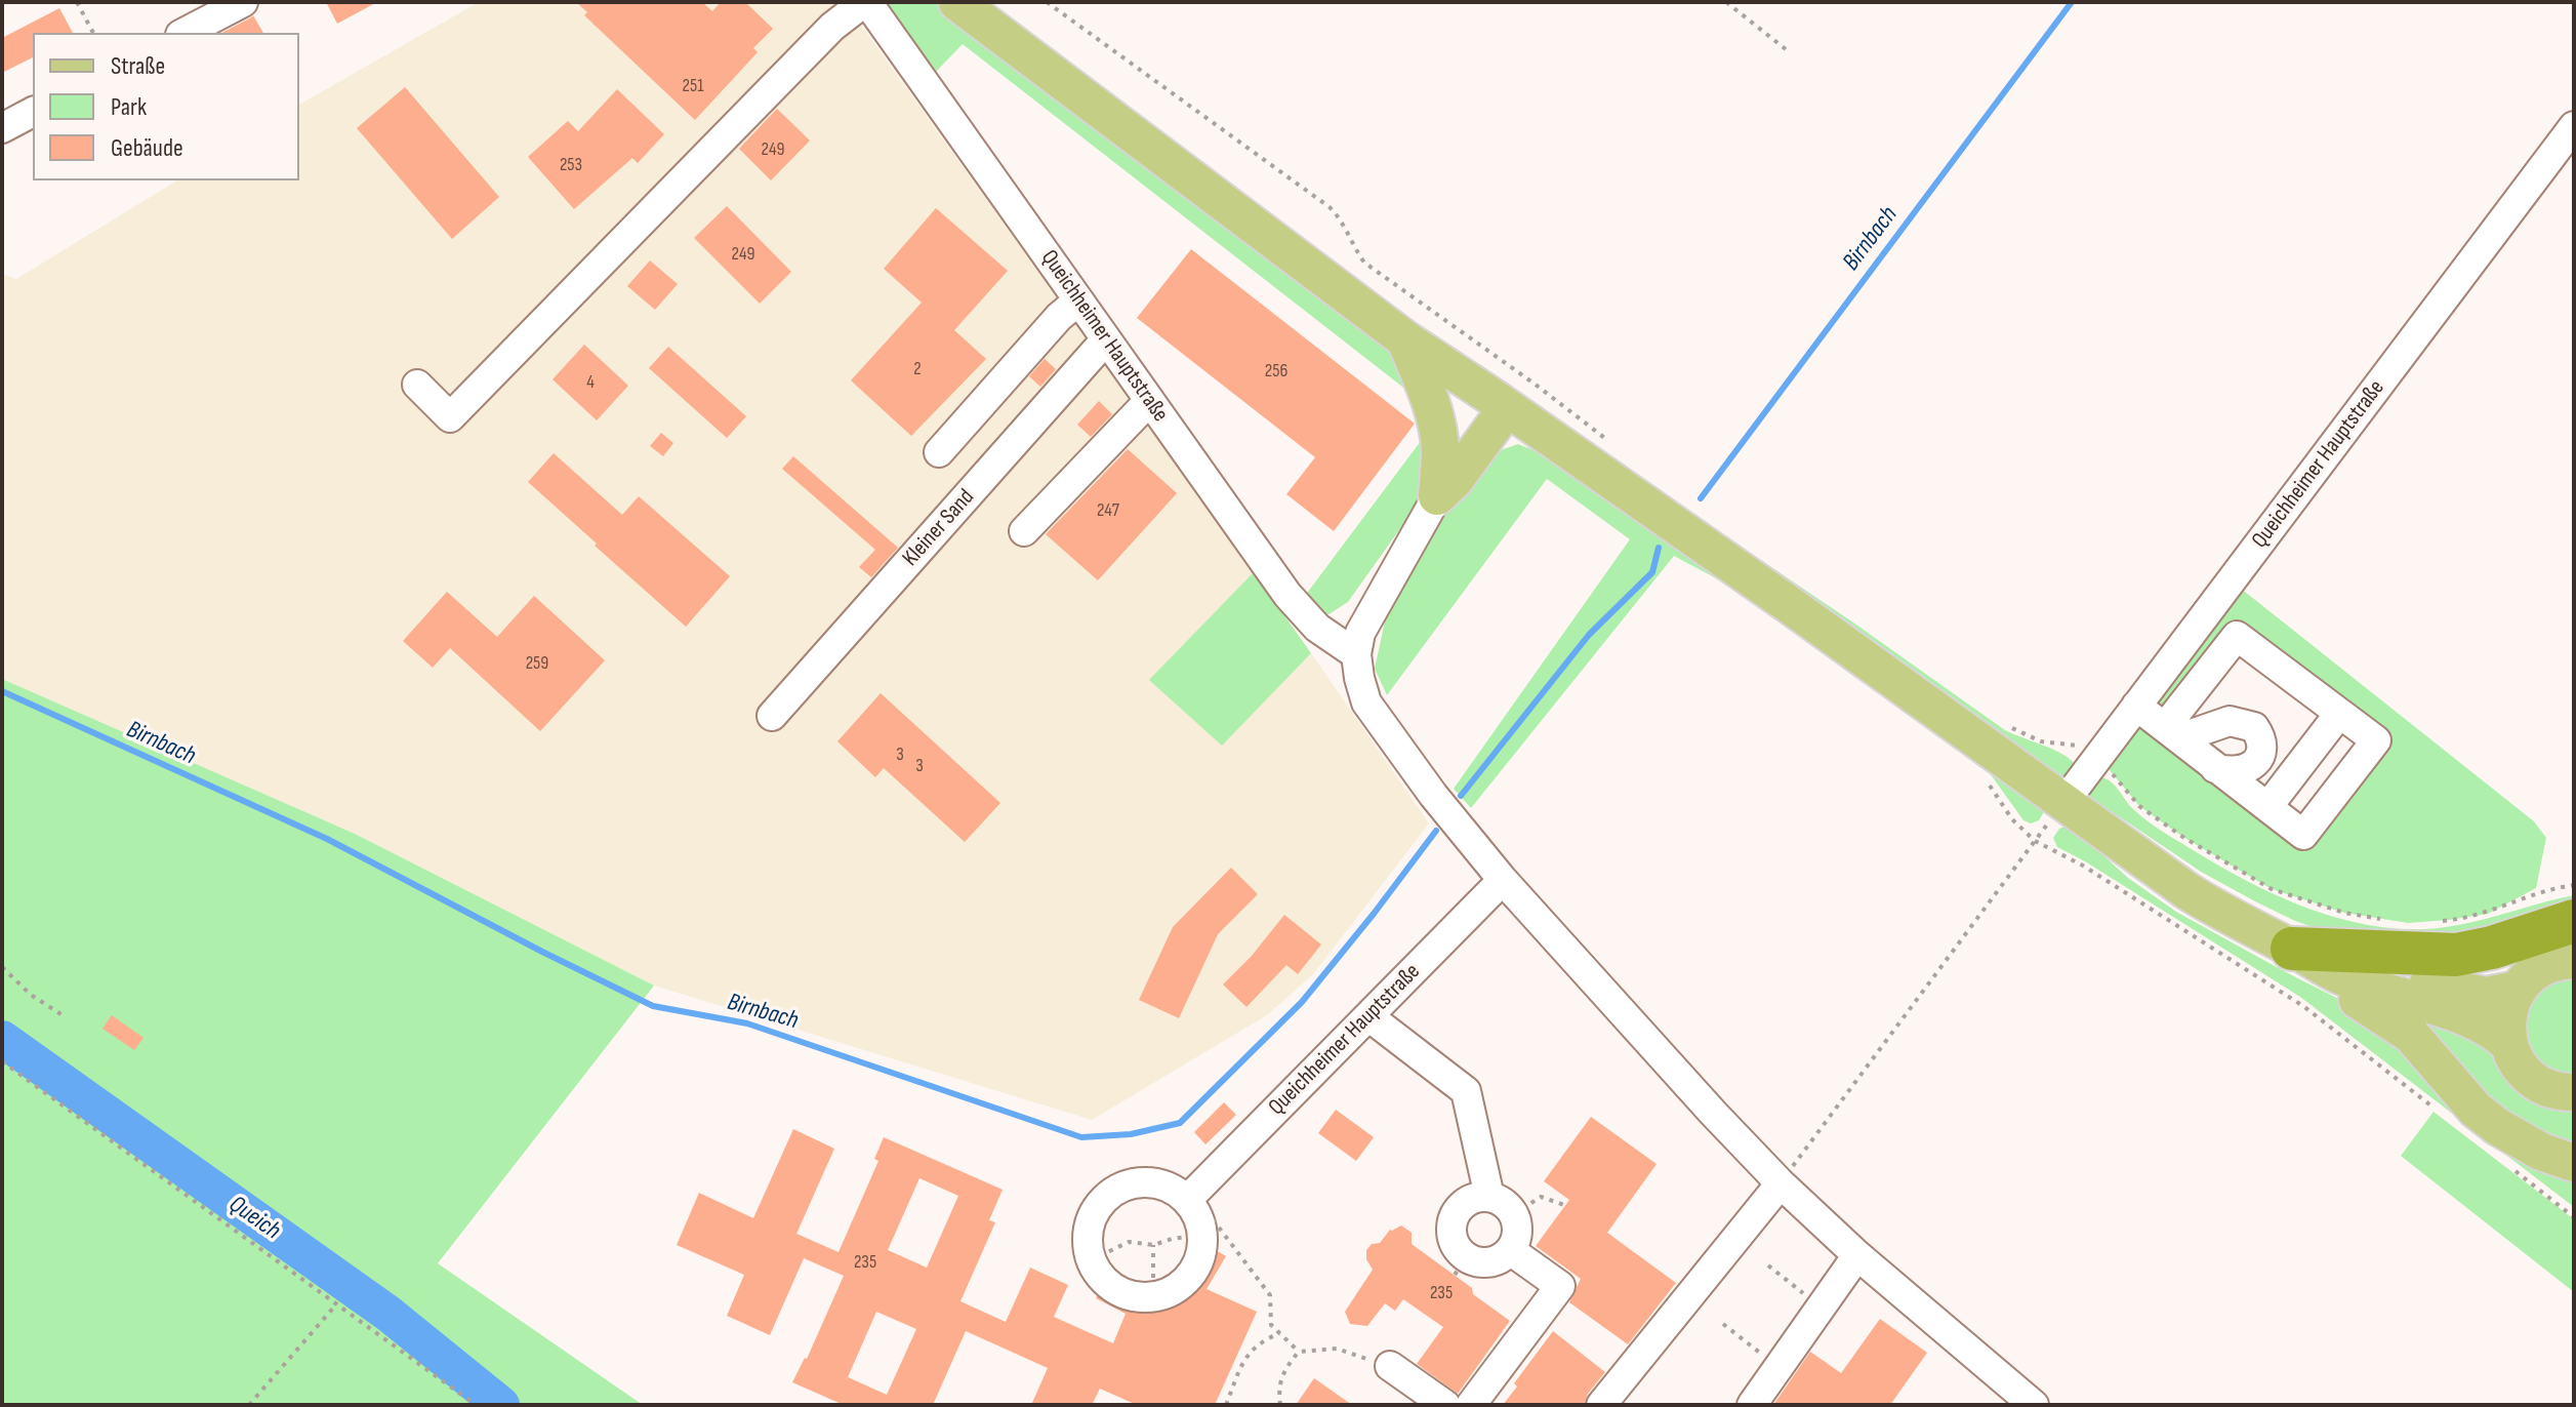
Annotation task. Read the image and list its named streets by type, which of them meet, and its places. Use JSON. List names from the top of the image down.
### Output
{
  "streets": {
    "street": ["Queichheimer Hauptstraße", "Kleiner Sand"]
  },
  "crossings": [
    ["Queichheimer Hauptstraße", "Kleiner Sand"]
  ],
  "water": ["Birnbach", "Queich"],
  "house_numbers": [
    "251",
    "249",
    "253",
    "249",
    "2",
    "256",
    "4",
    "247",
    "259",
    "3",
    "3",
    "235",
    "235"
  ],
  "legend": ["Straße", "Park", "Gebäude"]
}
